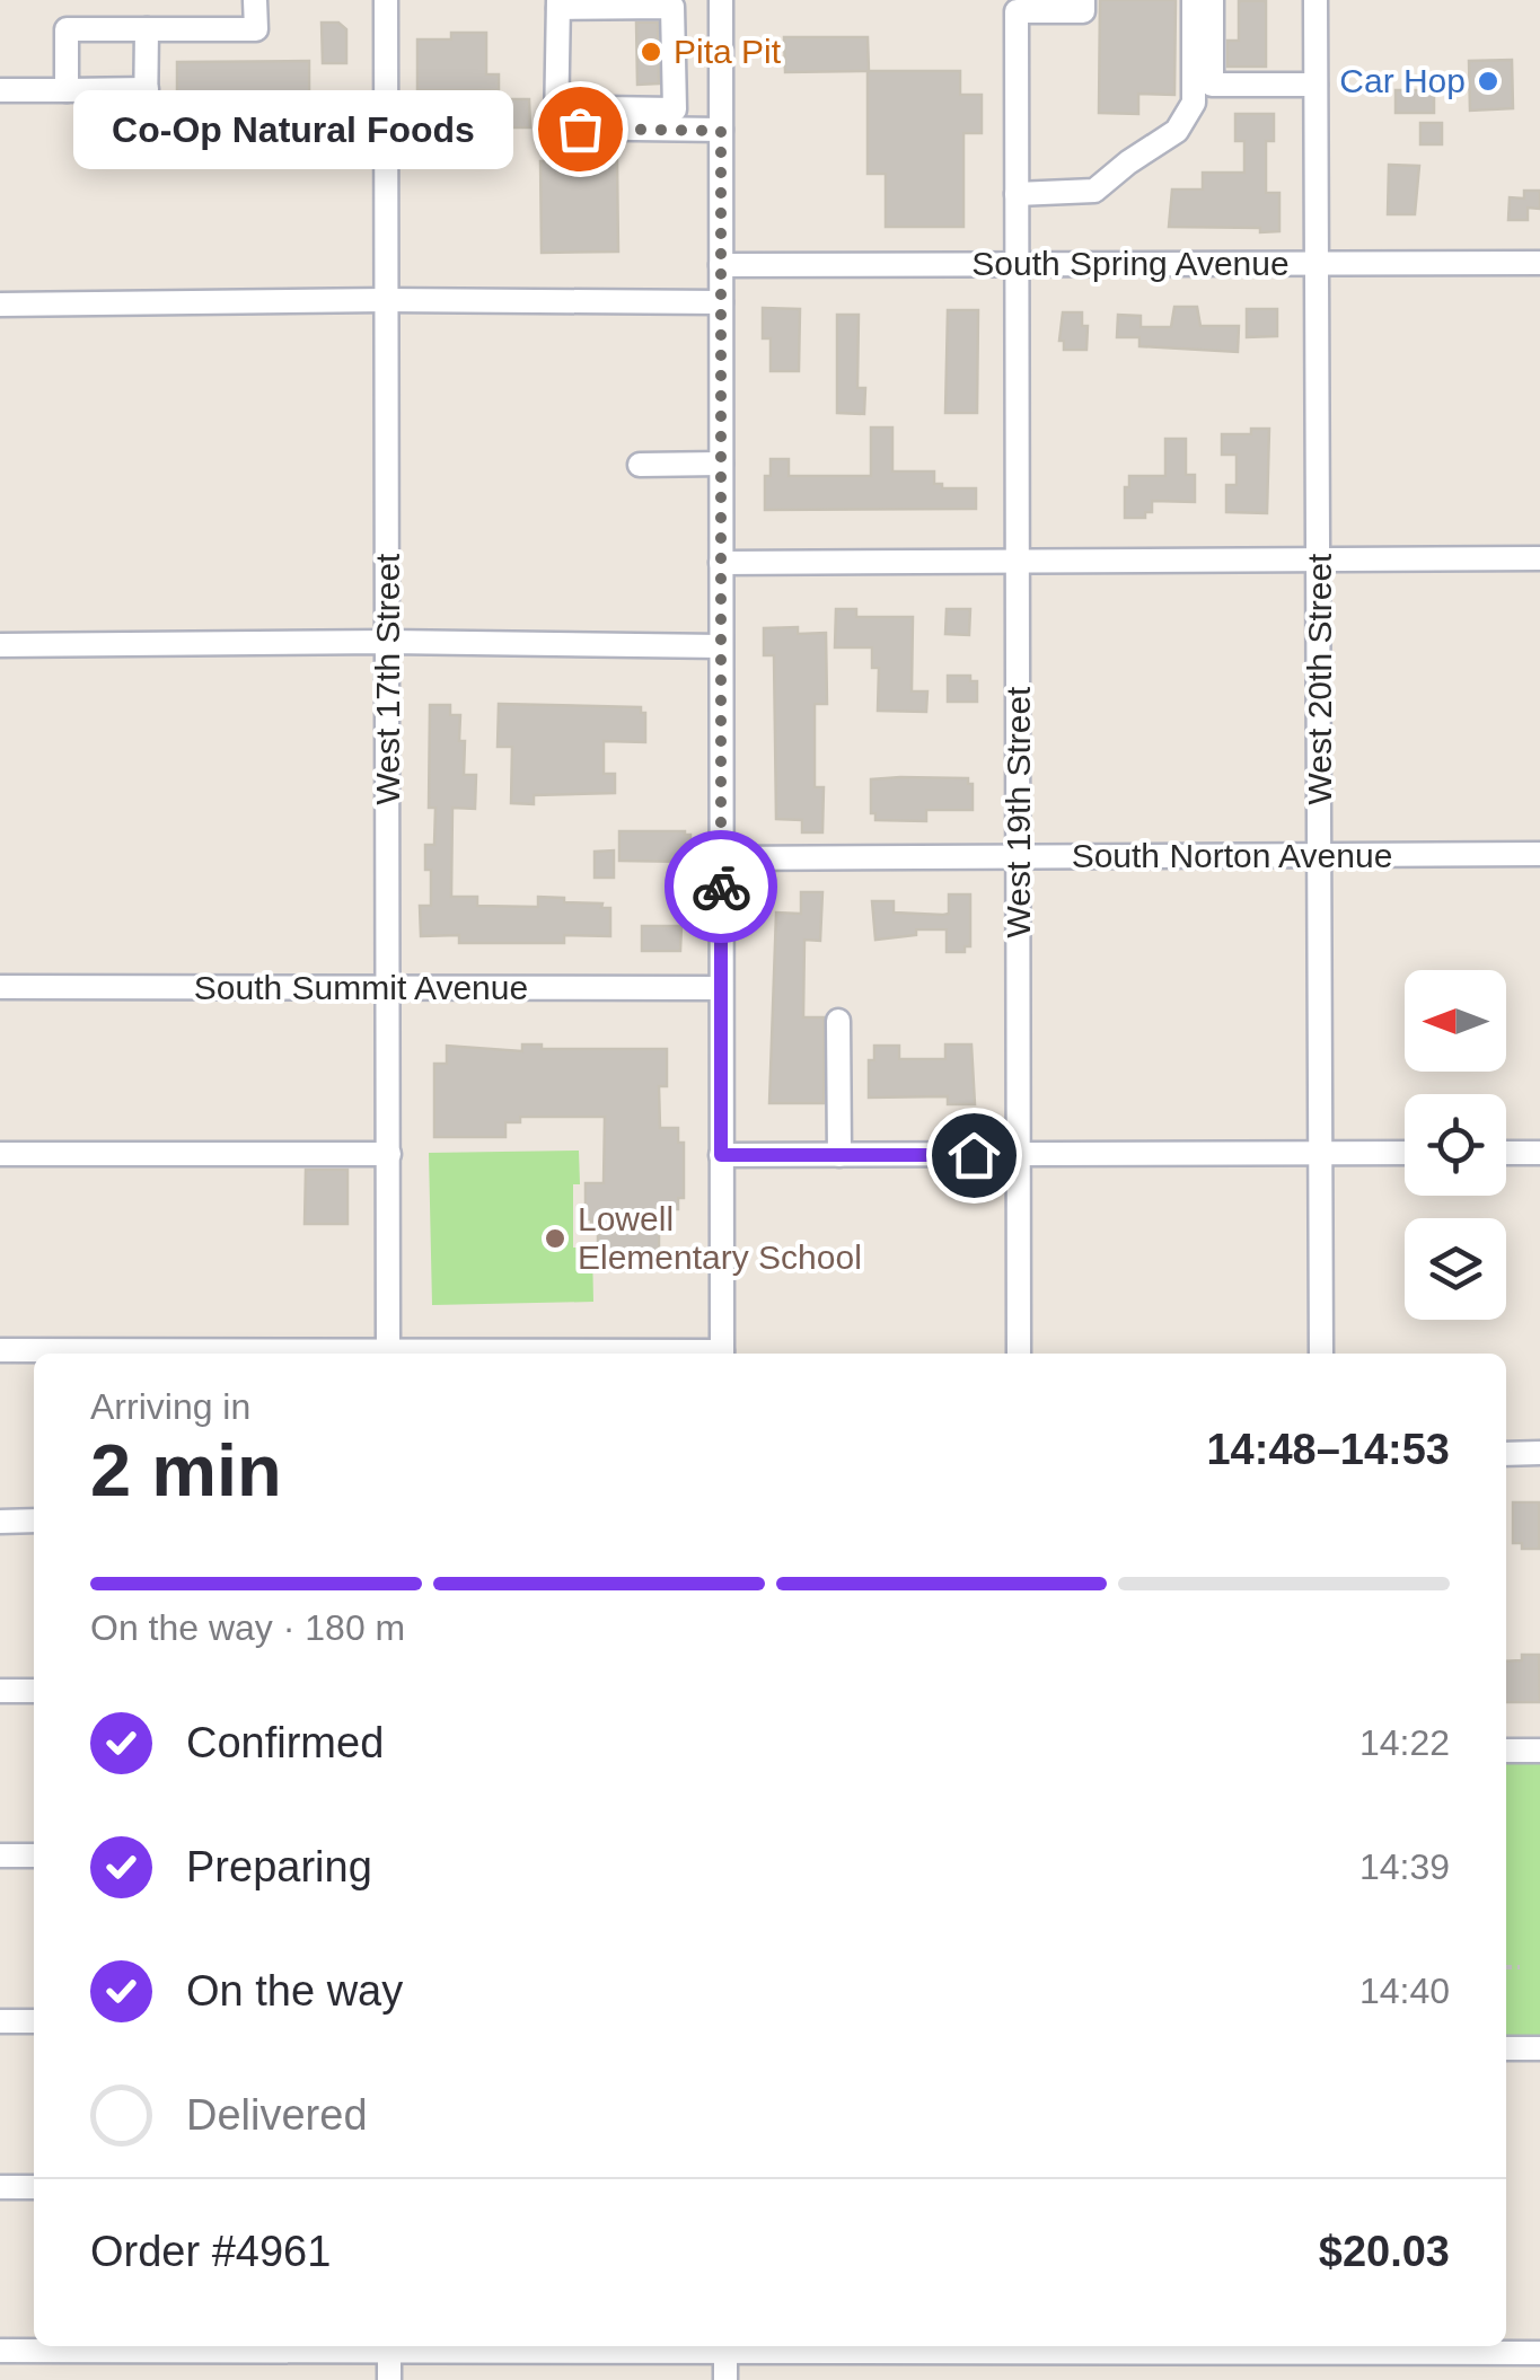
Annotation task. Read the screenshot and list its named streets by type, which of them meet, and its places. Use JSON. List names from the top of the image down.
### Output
{
  "streets": {
    "street": [
      "South Spring Avenue",
      "West 17th Street",
      "West 20th Street",
      "West 19th Street",
      "South Norton Avenue",
      "South Summit Avenue"
    ]
  },
  "crossings": [
    ["South Spring Avenue", "West 20th Street"],
    ["South Spring Avenue", "West 19th Street"],
    ["West 17th Street", "South Summit Avenue"],
    ["West 20th Street", "South Norton Avenue"],
    ["West 19th Street", "South Norton Avenue"]
  ],
  "places": [
    "Pita Pit",
    "Car Hop",
    "Co-Op Natural Foods",
    "Lowell Elementary School"
  ],
  "north": "left",
  "page": {
    "bubble": "Co-Op Natural Foods",
    "heading": ["2 min", "Arriving in", "14:48–14:53"],
    "panel": ["Order #4961", "$20.03"],
    "bar": "On the way · 180 m",
    "list": [
      ["Confirmed", "14:22"],
      ["Preparing", "14:39"],
      ["On the way", "14:40"],
      "Delivered"
    ]
  }
}
